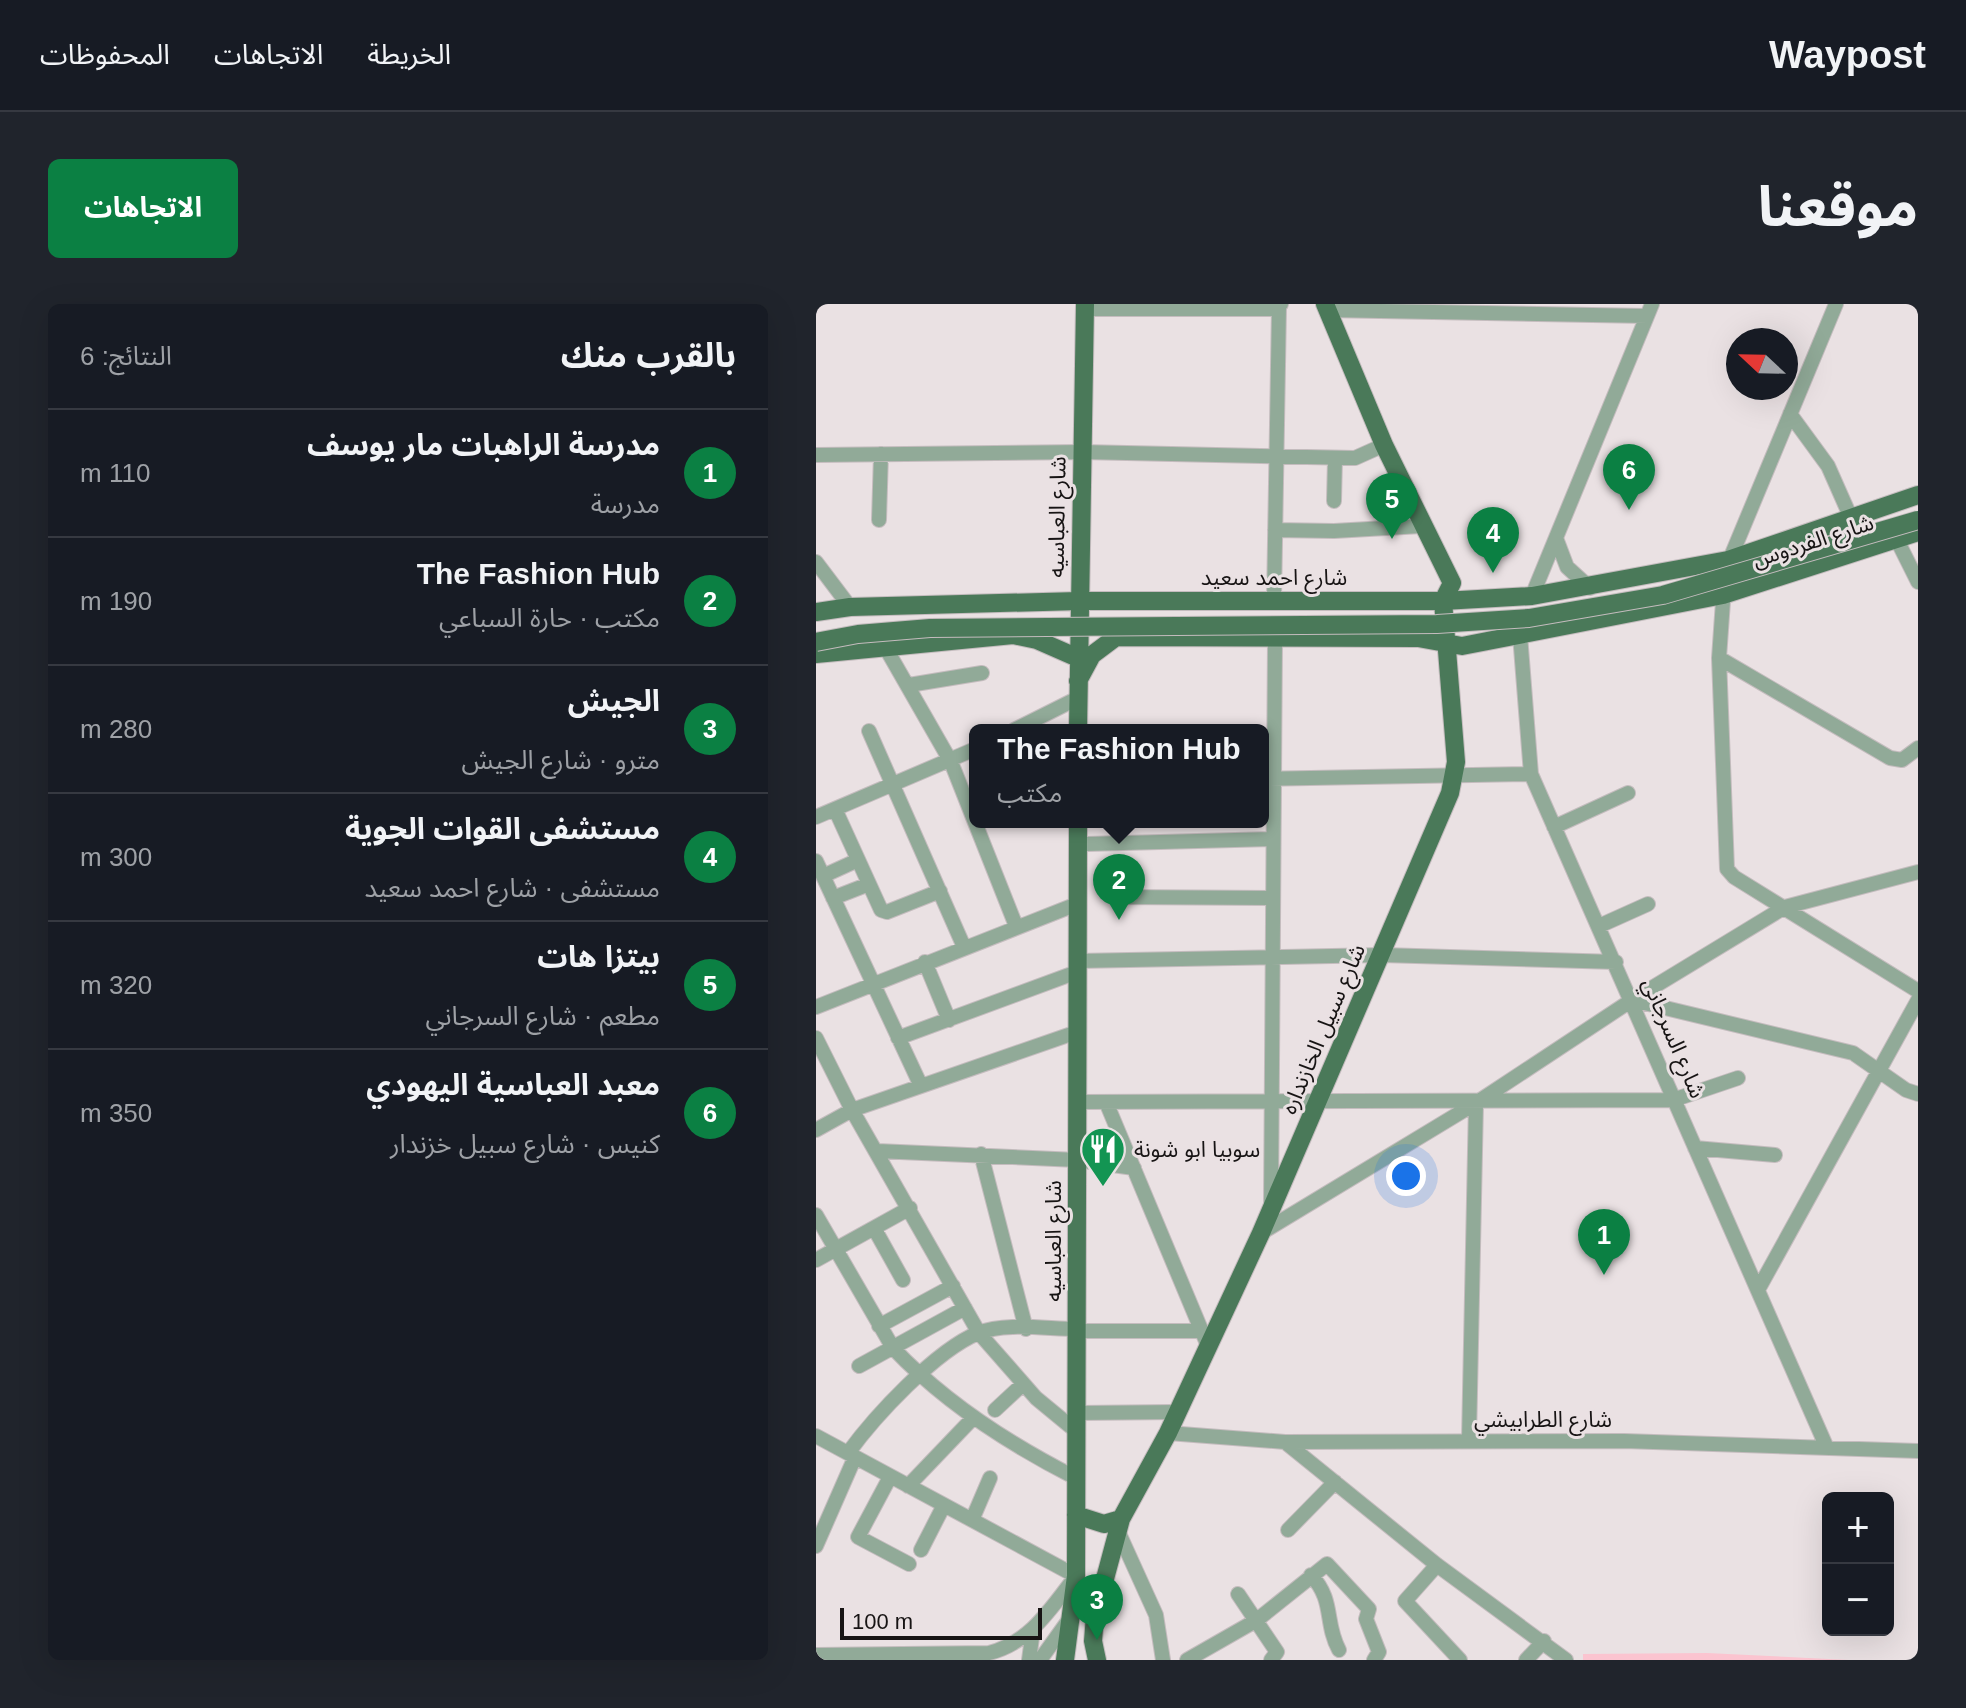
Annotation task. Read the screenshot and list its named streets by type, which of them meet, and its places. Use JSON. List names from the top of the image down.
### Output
{
  "streets": {
    "main road": [
      "شارع العباسيه",
      "شارع الفردوس",
      "شارع احمد سعيد",
      "شارع سبيل الخازنداره"
    ],
    "street": ["شارع السرجاني", "شارع الطرابيشي"]
  },
  "crossings": [
    ["شارع العباسيه", "شارع احمد سعيد"],
    ["شارع الفردوس", "شارع احمد سعيد"],
    ["شارع احمد سعيد", "شارع سبيل الخازنداره"],
    ["شارع سبيل الخازنداره", "شارع الطرابيشي"],
    ["شارع السرجاني", "شارع الطرابيشي"]
  ],
  "places": {
    "restaurant": ["سوبيا ابو شونة"]
  },
  "scale_bar": "100 m",
  "north": "left",
  "page": {
    "header": "Waypost",
    "nav": ["الخريطة", "الاتجاهات", "المحفوظات"],
    "title": "موقعنا",
    "buttons": "الاتجاهات",
    "heading": ["بالقرب منك", "النتائج: 6"],
    "list": [
      {
        "mark": "1",
        "name": "مدرسة الراهبات مار يوسف",
        "note": "مدرسة",
        "value": "110 m"
      },
      {
        "mark": "2",
        "name": "The Fashion Hub",
        "note": "مكتب · حارة السباعي",
        "value": "190 m"
      },
      {
        "mark": "3",
        "name": "الجيش",
        "note": "مترو · شارع الجيش",
        "value": "280 m"
      },
      {
        "mark": "4",
        "name": "مستشفى القوات الجوية",
        "note": "مستشفى · شارع احمد سعيد",
        "value": "300 m"
      },
      {
        "mark": "5",
        "name": "بيتزا هات",
        "note": "مطعم · شارع السرجاني",
        "value": "320 m"
      },
      {
        "mark": "6",
        "name": "معبد العباسية اليهودي",
        "note": "كنيس · شارع سبيل خزندار",
        "value": "350 m"
      }
    ],
    "pins": [
      "6",
      "5",
      "4",
      "2",
      "1",
      "3"
    ],
    "popup": ["The Fashion Hub", "مكتب"],
    "map_buttons": ["+", "−"],
    "scale": "100 m"
  }
}
